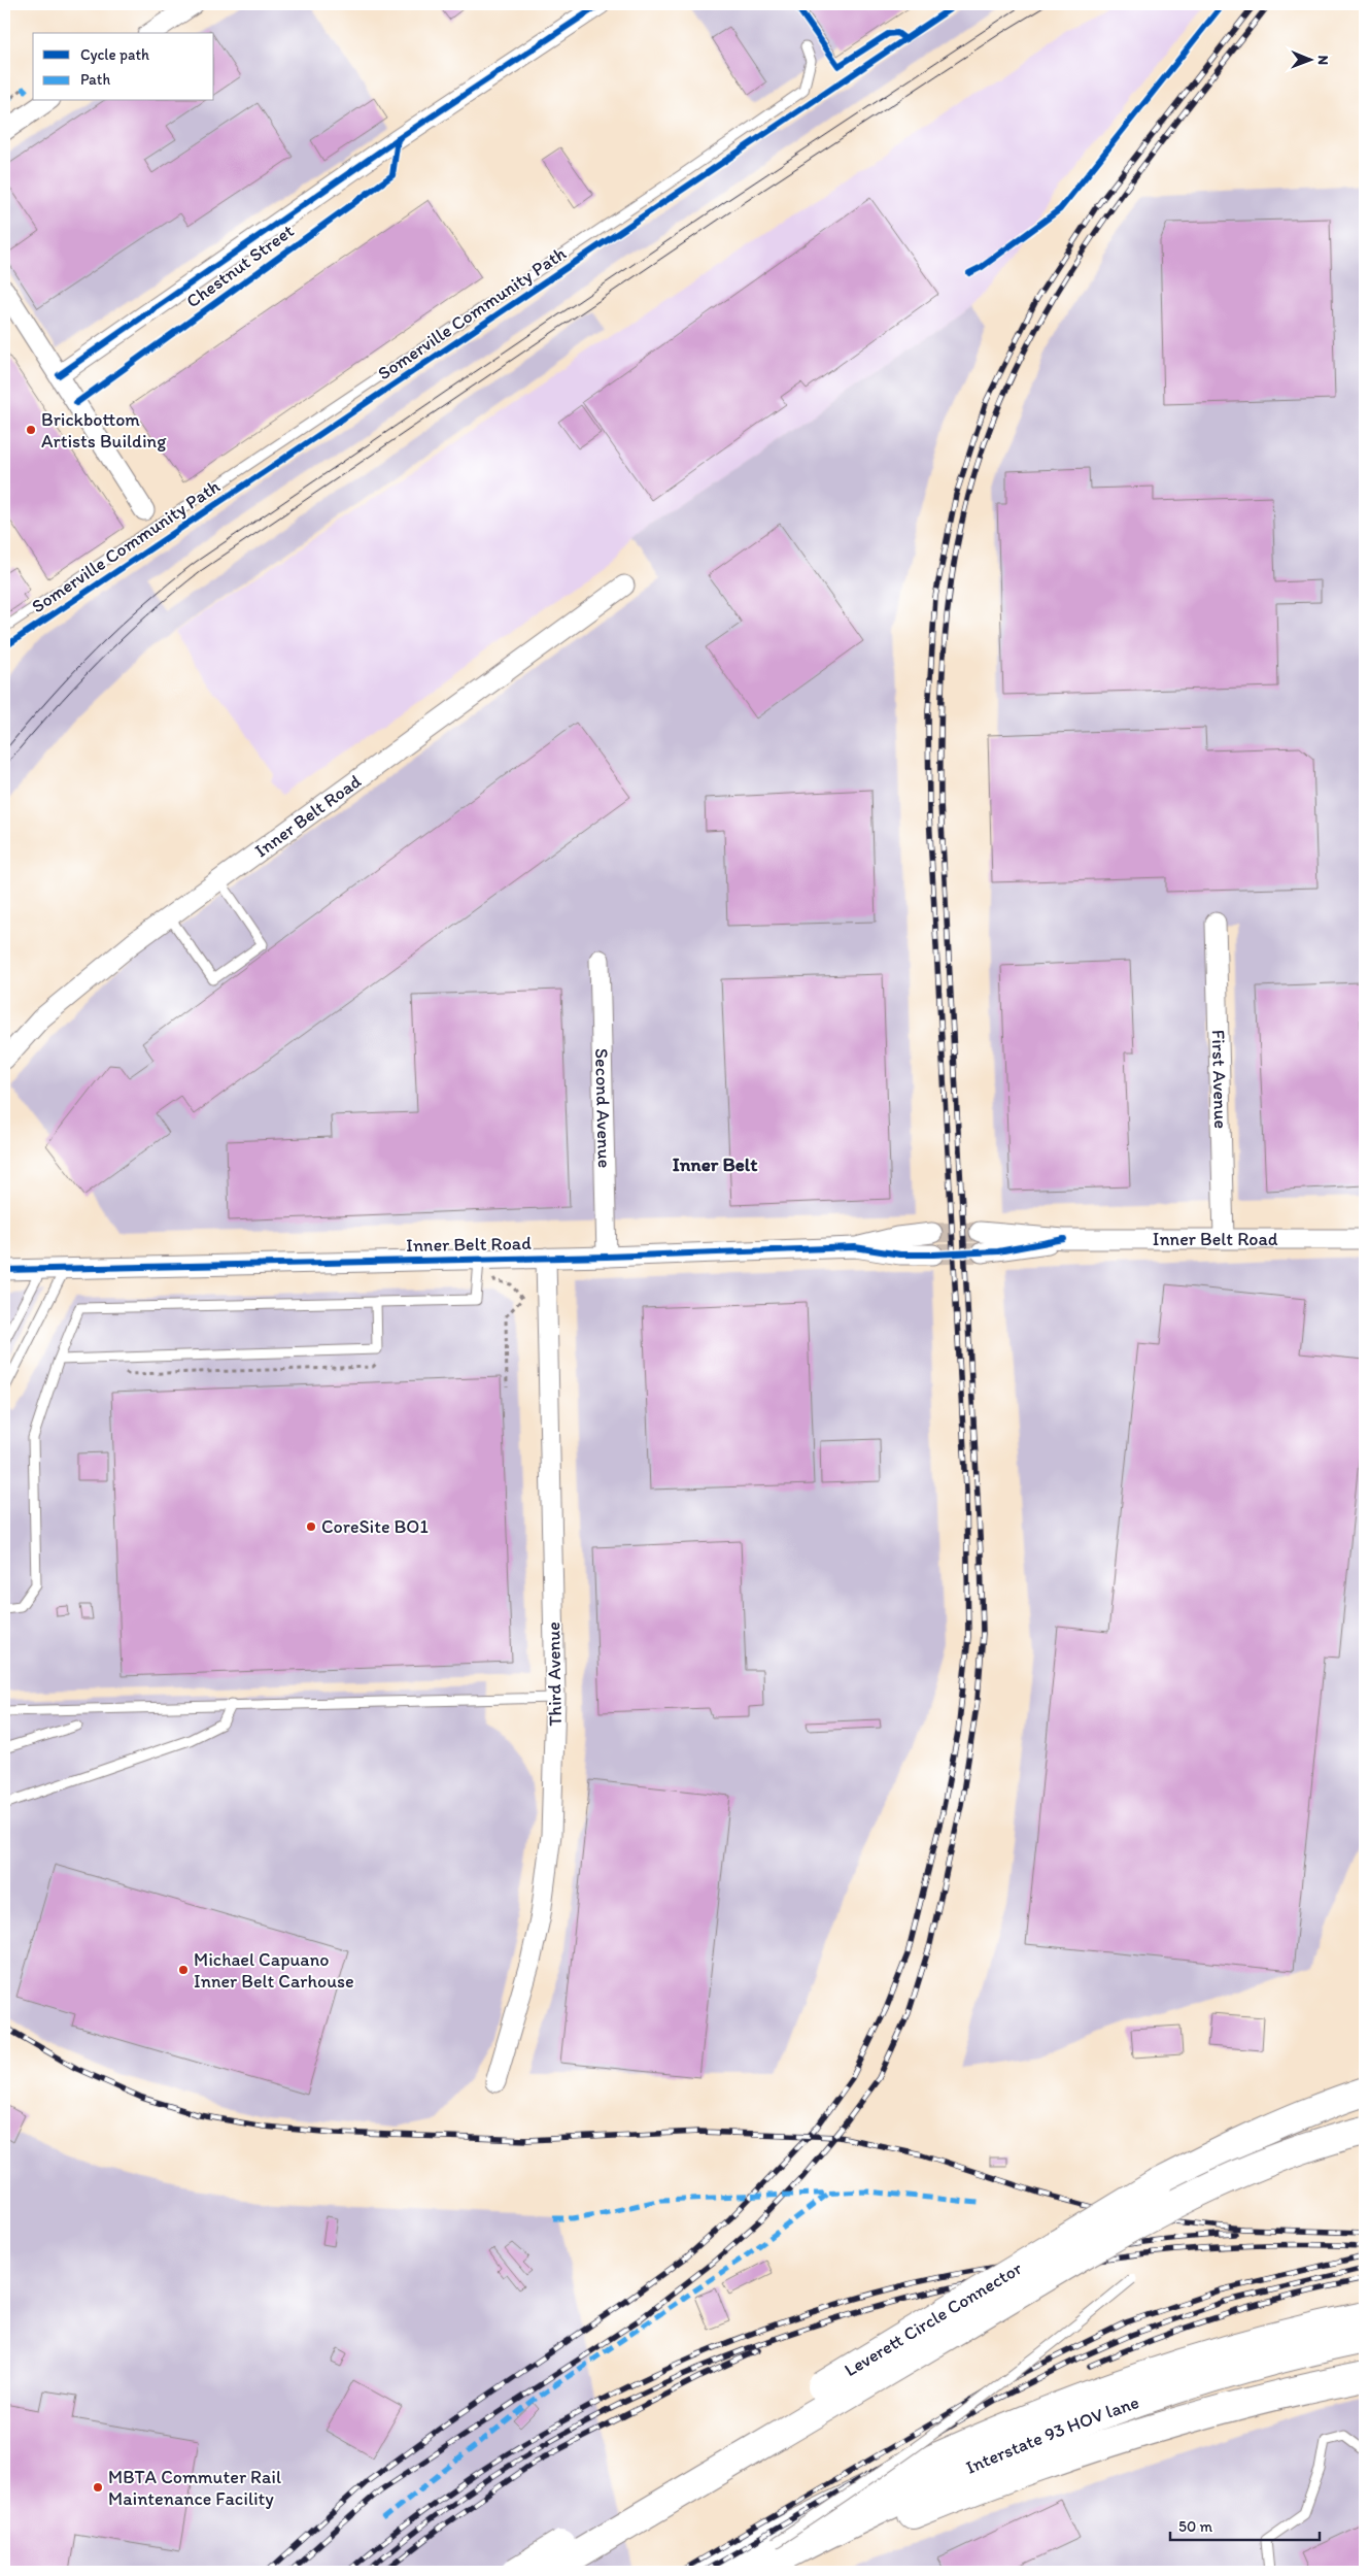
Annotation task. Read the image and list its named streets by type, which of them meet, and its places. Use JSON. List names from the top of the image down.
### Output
{
  "streets": {
    "highway": ["Leverett Circle Connector", "Interstate 93 HOV lane"],
    "street": [
      "Chestnut Street",
      "Inner Belt Road",
      "First Avenue",
      "Second Avenue",
      "Third Avenue"
    ],
    "cycle path": ["Somerville Community Path"]
  },
  "crossings": [
    ["Inner Belt Road", "First Avenue"],
    ["Inner Belt Road", "Second Avenue"],
    ["Inner Belt Road", "Third Avenue"]
  ],
  "districts": ["Inner Belt"],
  "places": [
    "Brickbottom Artists Building",
    "CoreSite BO1",
    "Michael Capuano Inner Belt Carhouse",
    "MBTA Commuter Rail Maintenance Facility"
  ],
  "legend": ["Cycle path", "Path"],
  "scale_bar": "50 m",
  "north": "right"
}
